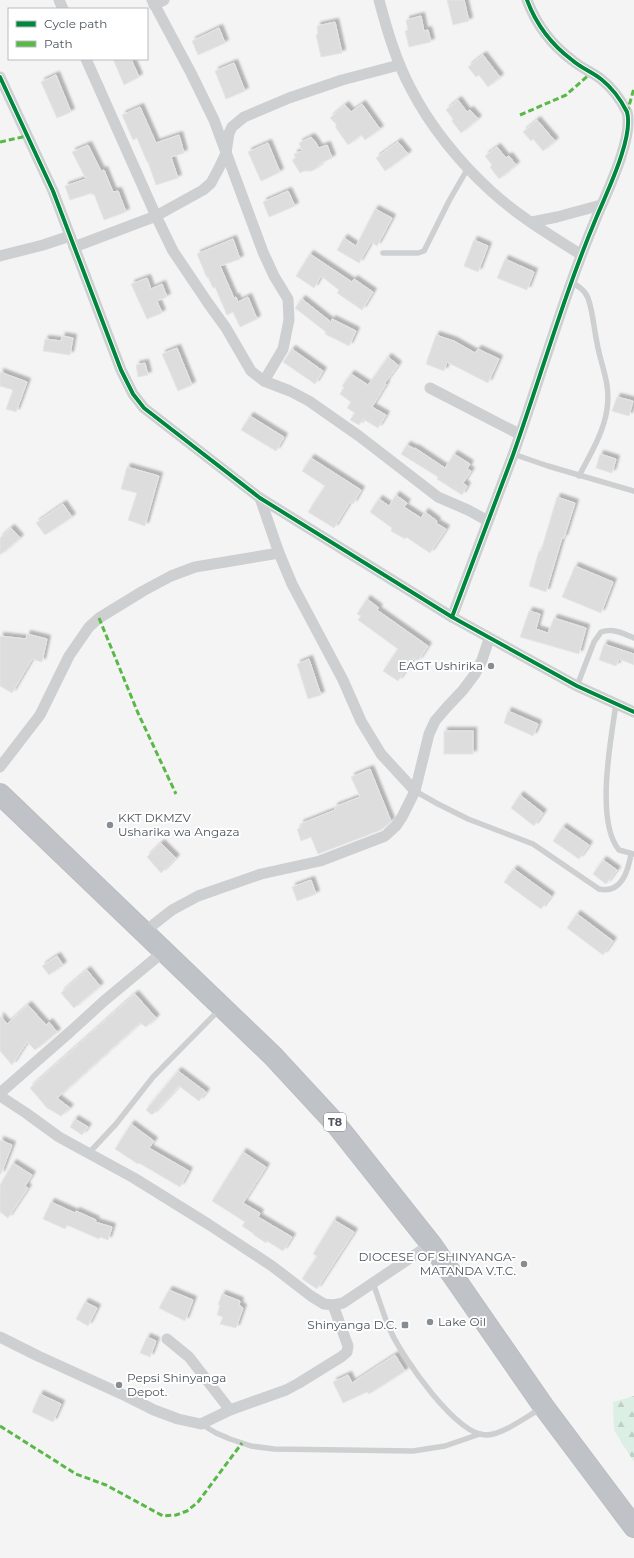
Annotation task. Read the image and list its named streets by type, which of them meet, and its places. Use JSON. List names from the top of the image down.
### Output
{
  "streets": {
    "highway": ["T8"]
  },
  "places": {
    "other": [
      "EAGT Ushirika",
      "KKT DKMZV Usharika wa Angaza",
      "DIOCESE OF SHINYANGA- MATANDA V.T.C.",
      "Lake Oil",
      "Pepsi Shinyanga Depot."
    ],
    "transit": ["Shinyanga D.C."]
  },
  "legend": ["Cycle path", "Path"]
}
